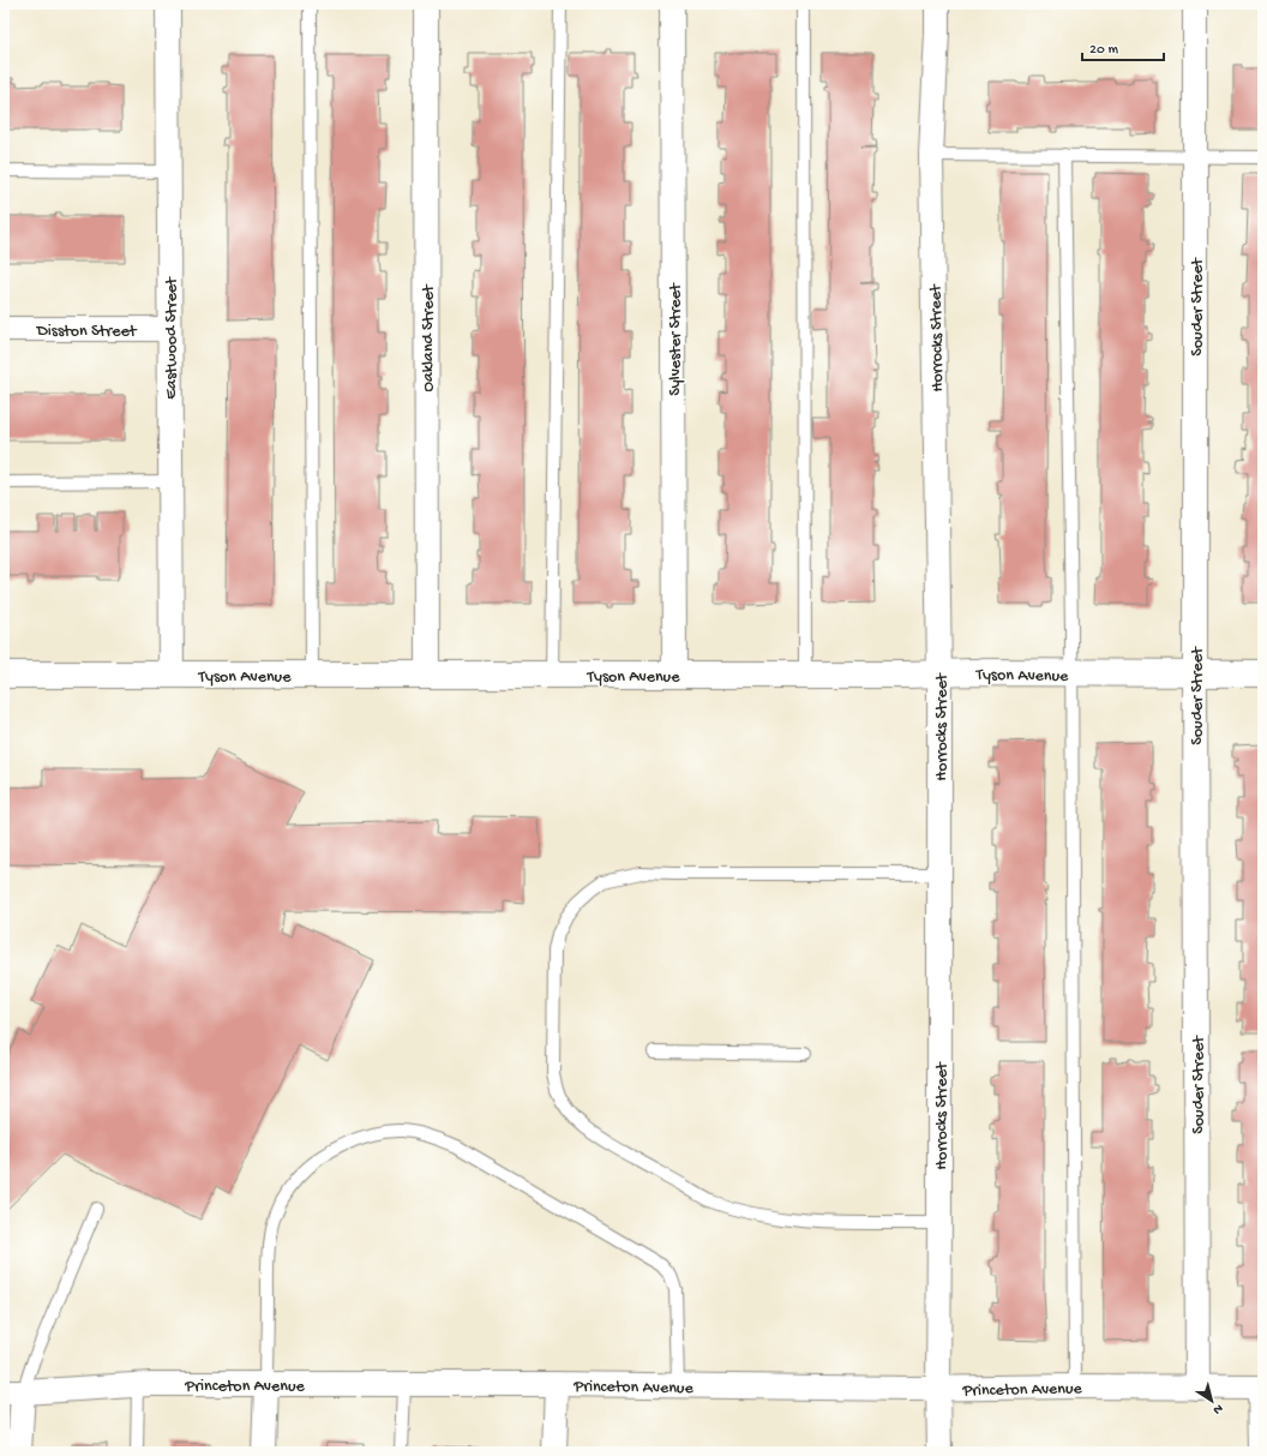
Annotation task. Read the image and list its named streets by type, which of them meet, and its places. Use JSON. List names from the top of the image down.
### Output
{
  "streets": {
    "street": [
      "Souder Street",
      "Disston Street",
      "Eastwood Street",
      "Oakland Street",
      "Horrocks Street",
      "Sylvester Street",
      "Tyson Avenue",
      "Princeton Avenue"
    ]
  },
  "crossings": [
    ["Souder Street", "Tyson Avenue"],
    ["Souder Street", "Princeton Avenue"],
    ["Disston Street", "Eastwood Street"],
    ["Eastwood Street", "Tyson Avenue"],
    ["Oakland Street", "Tyson Avenue"],
    ["Horrocks Street", "Tyson Avenue"],
    ["Horrocks Street", "Princeton Avenue"],
    ["Sylvester Street", "Tyson Avenue"]
  ],
  "scale_bar": "20 m",
  "north": "bottom right"
}
